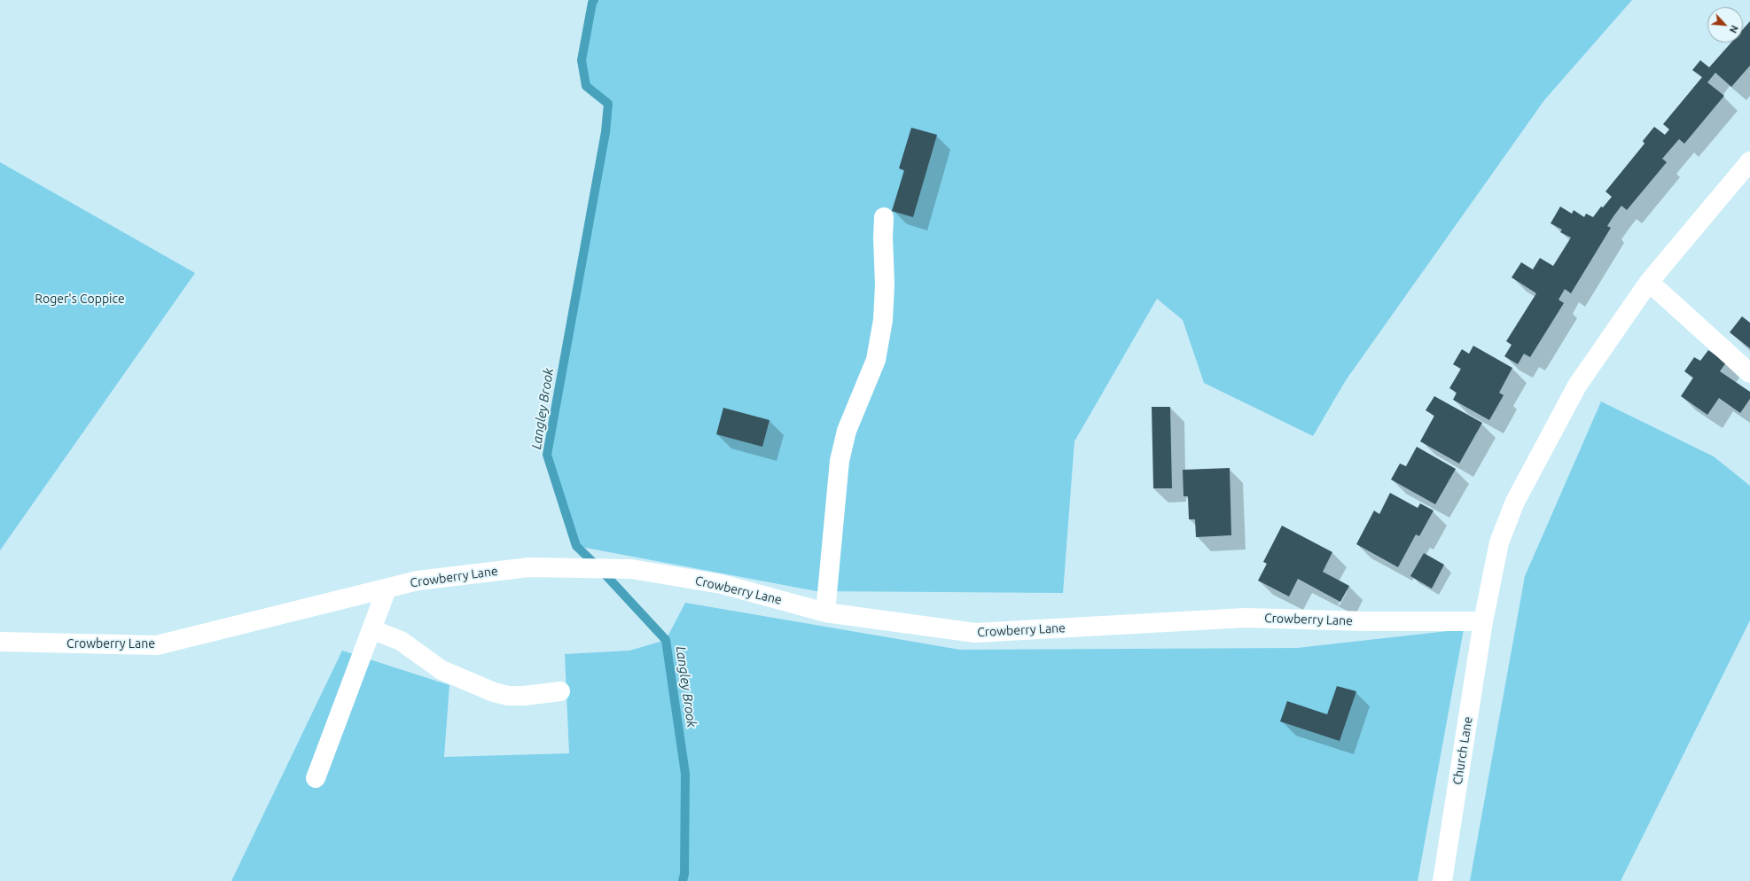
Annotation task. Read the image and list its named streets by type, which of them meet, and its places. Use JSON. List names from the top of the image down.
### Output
{
  "streets": {
    "street": ["Crowberry Lane", "Church Lane"]
  },
  "crossings": [
    ["Crowberry Lane", "Church Lane"]
  ],
  "water": ["Langley Brook"],
  "parks": ["Roger's Coppice"],
  "north": "bottom right"
}
